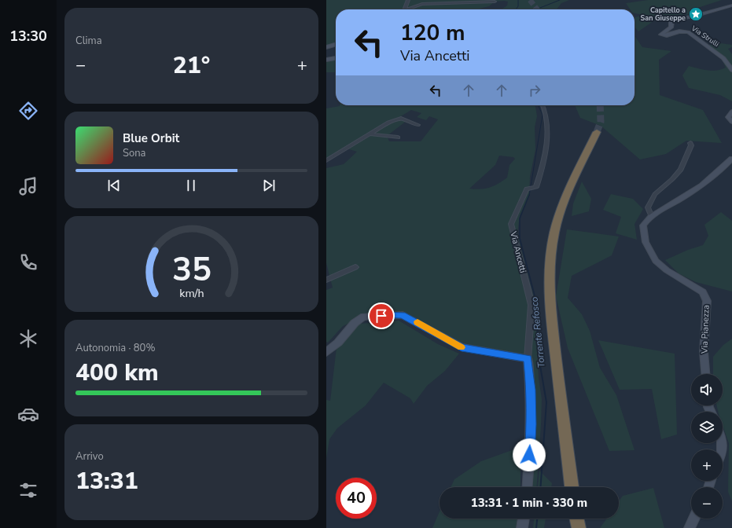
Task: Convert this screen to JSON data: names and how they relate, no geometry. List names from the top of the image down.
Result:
{
  "streets": {
    "street": ["Via Strulli", "Via Ancetti", "Via Pianezza"]
  },
  "water": ["Torrente Refosco"],
  "places": {
    "place": ["Capitello a San Giuseppe"]
  },
  "page": {
    "tabs": "13:30",
    "tile": [
      "Clima",
      ["Autonomia · 80%", "400 km"],
      ["Arrivo", "13:31"]
    ],
    "turn": ["120 m", "Via Ancetti"],
    "heat": ["−", "21°", "+"],
    "song": ["Blue Orbit", "Sona"],
    "map_buttons": ["+", "−"],
    "limit": "40",
    "trip": "13:31 · 1 min · 330 m",
    "gauge": ["35", "km/h"]
  }
}
